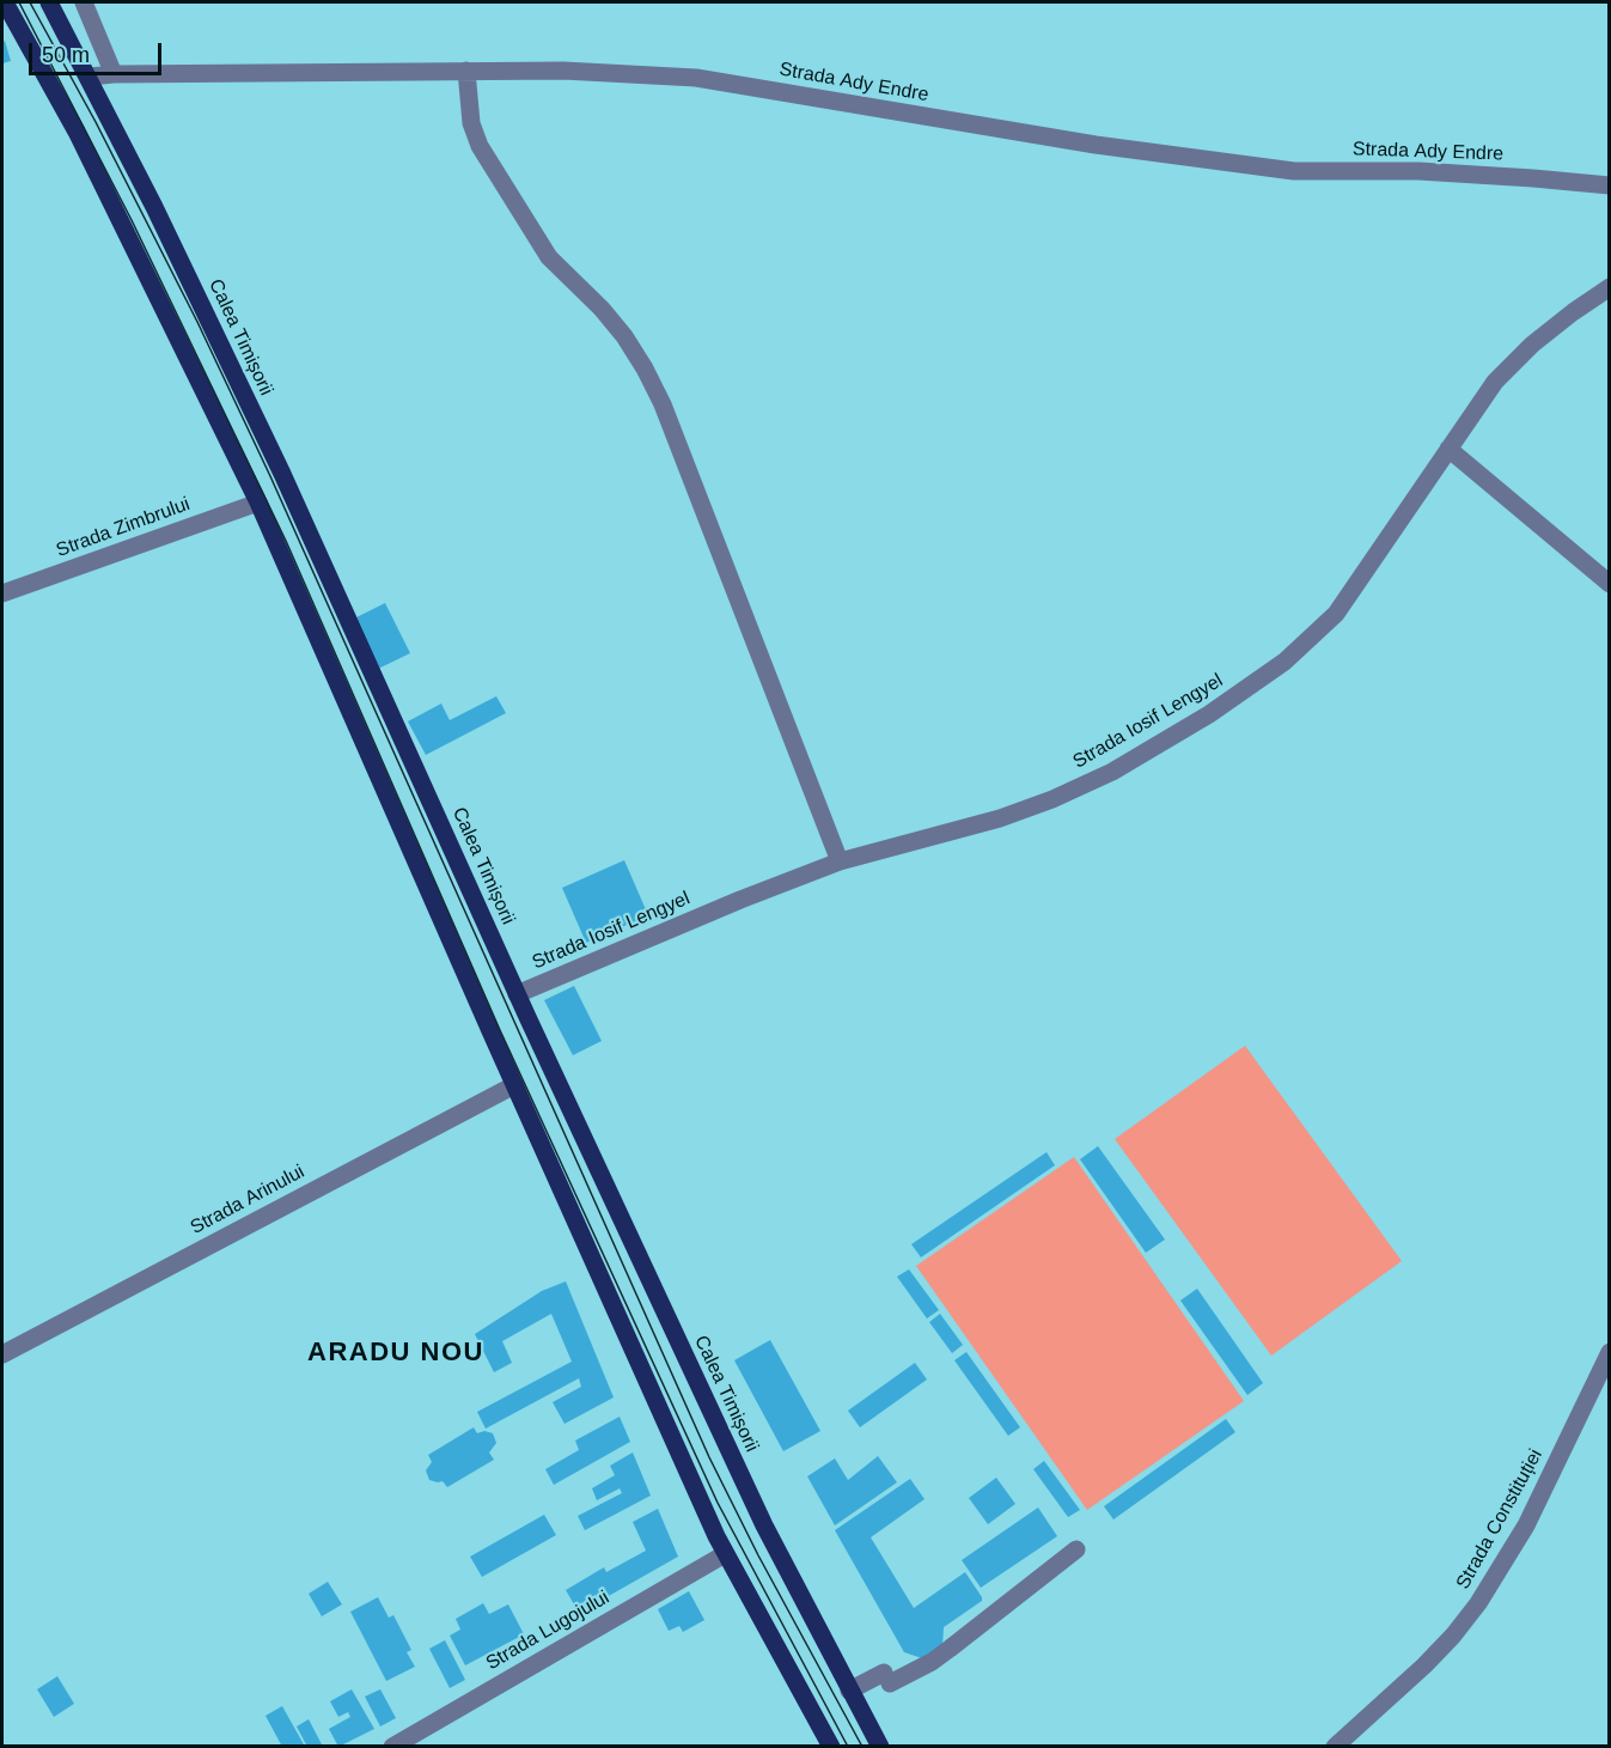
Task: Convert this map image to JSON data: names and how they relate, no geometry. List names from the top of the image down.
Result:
{
  "streets": {
    "main road": ["Calea Timișorii"],
    "street": [
      "Strada Ady Endre",
      "Strada Zimbrului",
      "Strada Iosif Lengyel",
      "Strada Arinului",
      "Strada Constituției",
      "Strada Lugojului"
    ]
  },
  "crossings": [
    ["Strada Ady Endre", "Calea Timișorii"],
    ["Calea Timișorii", "Strada Iosif Lengyel"]
  ],
  "districts": ["ARADU NOU"],
  "scale_bar": "50 m"
}
